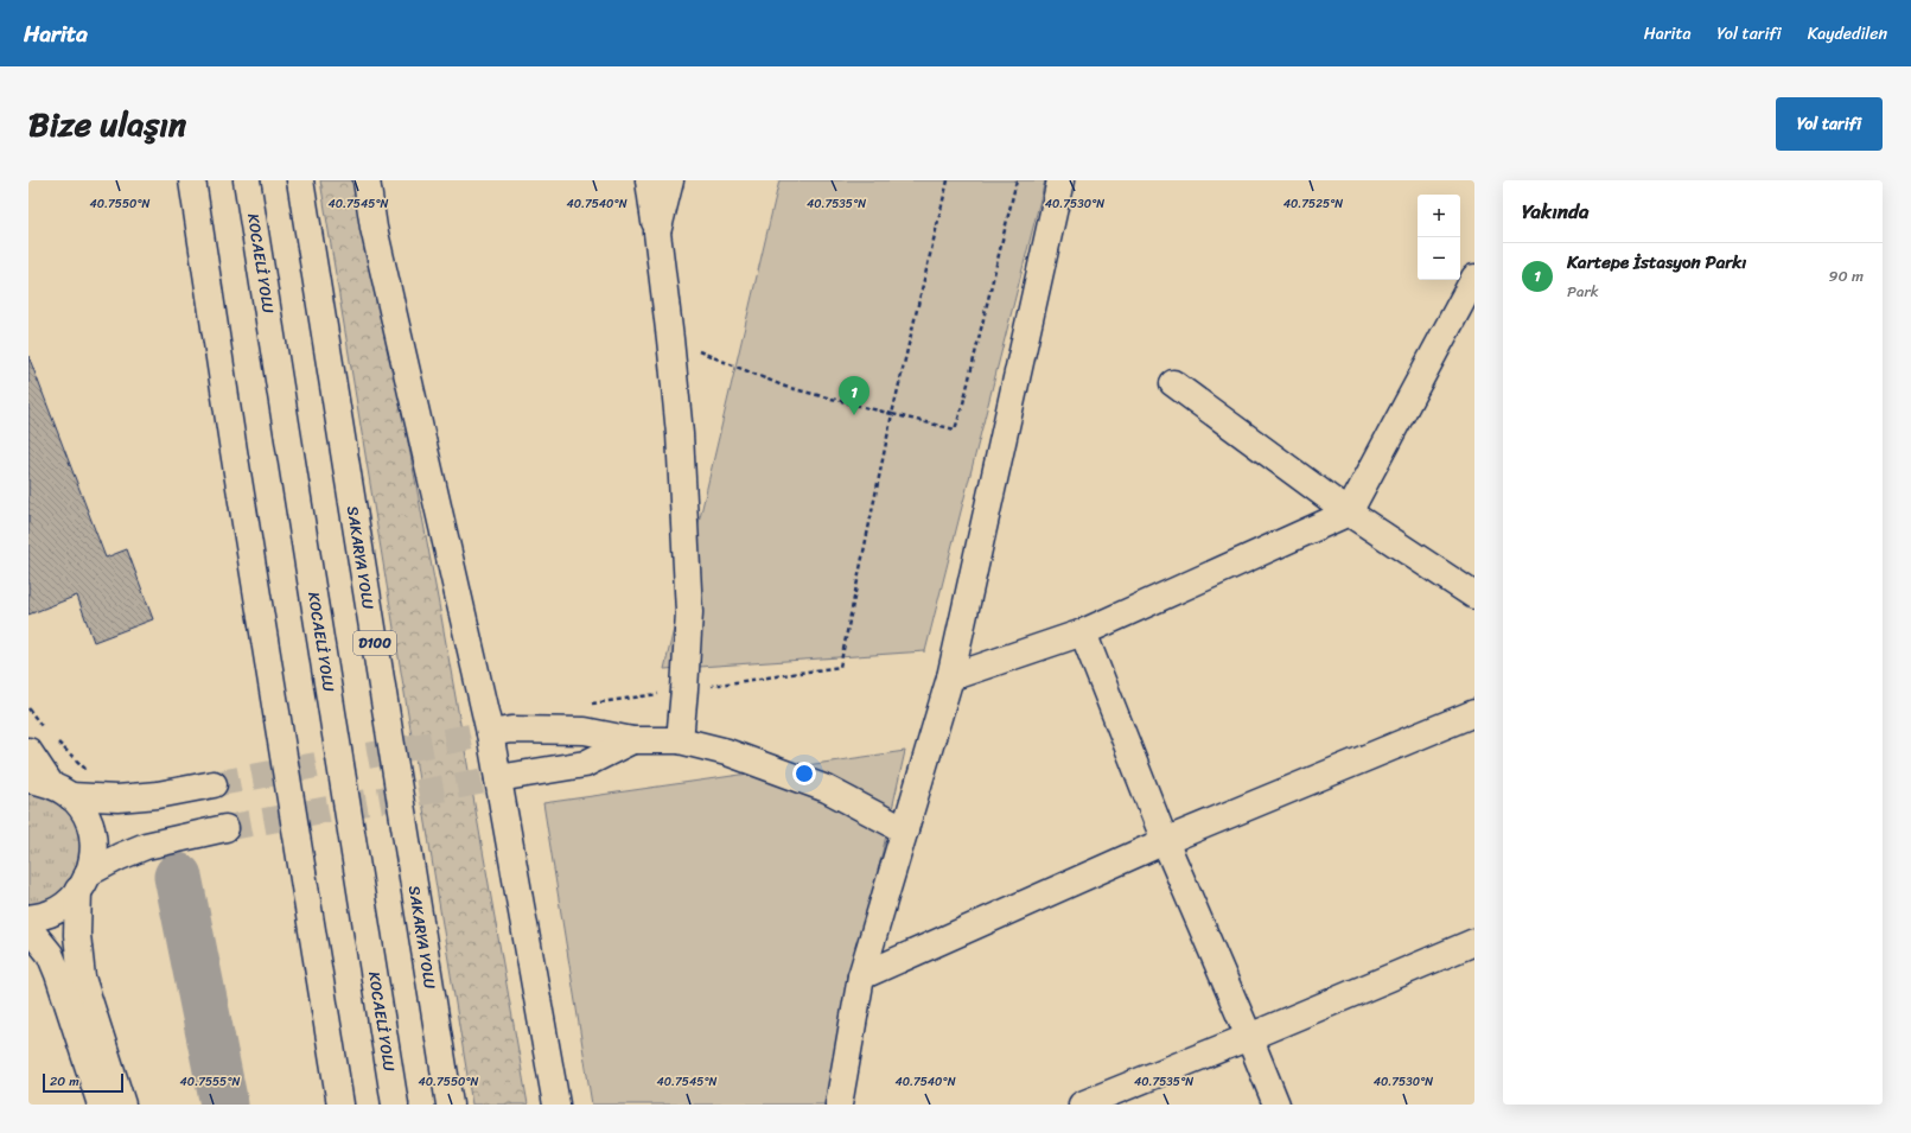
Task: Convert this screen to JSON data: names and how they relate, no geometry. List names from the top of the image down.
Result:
{
  "streets": {
    "main road": ["KOCAELİ YOLU", "SAKARYA YOLU", "D100"]
  },
  "scale_bar": "20 m",
  "page": {
    "header": "Harita",
    "nav": ["Harita", "Yol tarifi", "Kaydedilen"],
    "title": "Bize ulaşın",
    "buttons": "Yol tarifi",
    "heading": "Yakında",
    "map_buttons": ["+", "−"],
    "list": [
      {
        "mark": "1",
        "name": "Kartepe İstasyon Parkı",
        "note": "Park",
        "value": "90 m"
      }
    ],
    "pins": "1",
    "scale": "20 m"
  },
  "coordinates": [
    "40.7550°N",
    "40.7545°N",
    "40.7540°N",
    "40.7535°N",
    "40.7530°N",
    "40.7525°N",
    "40.7555°N"
  ]
}
